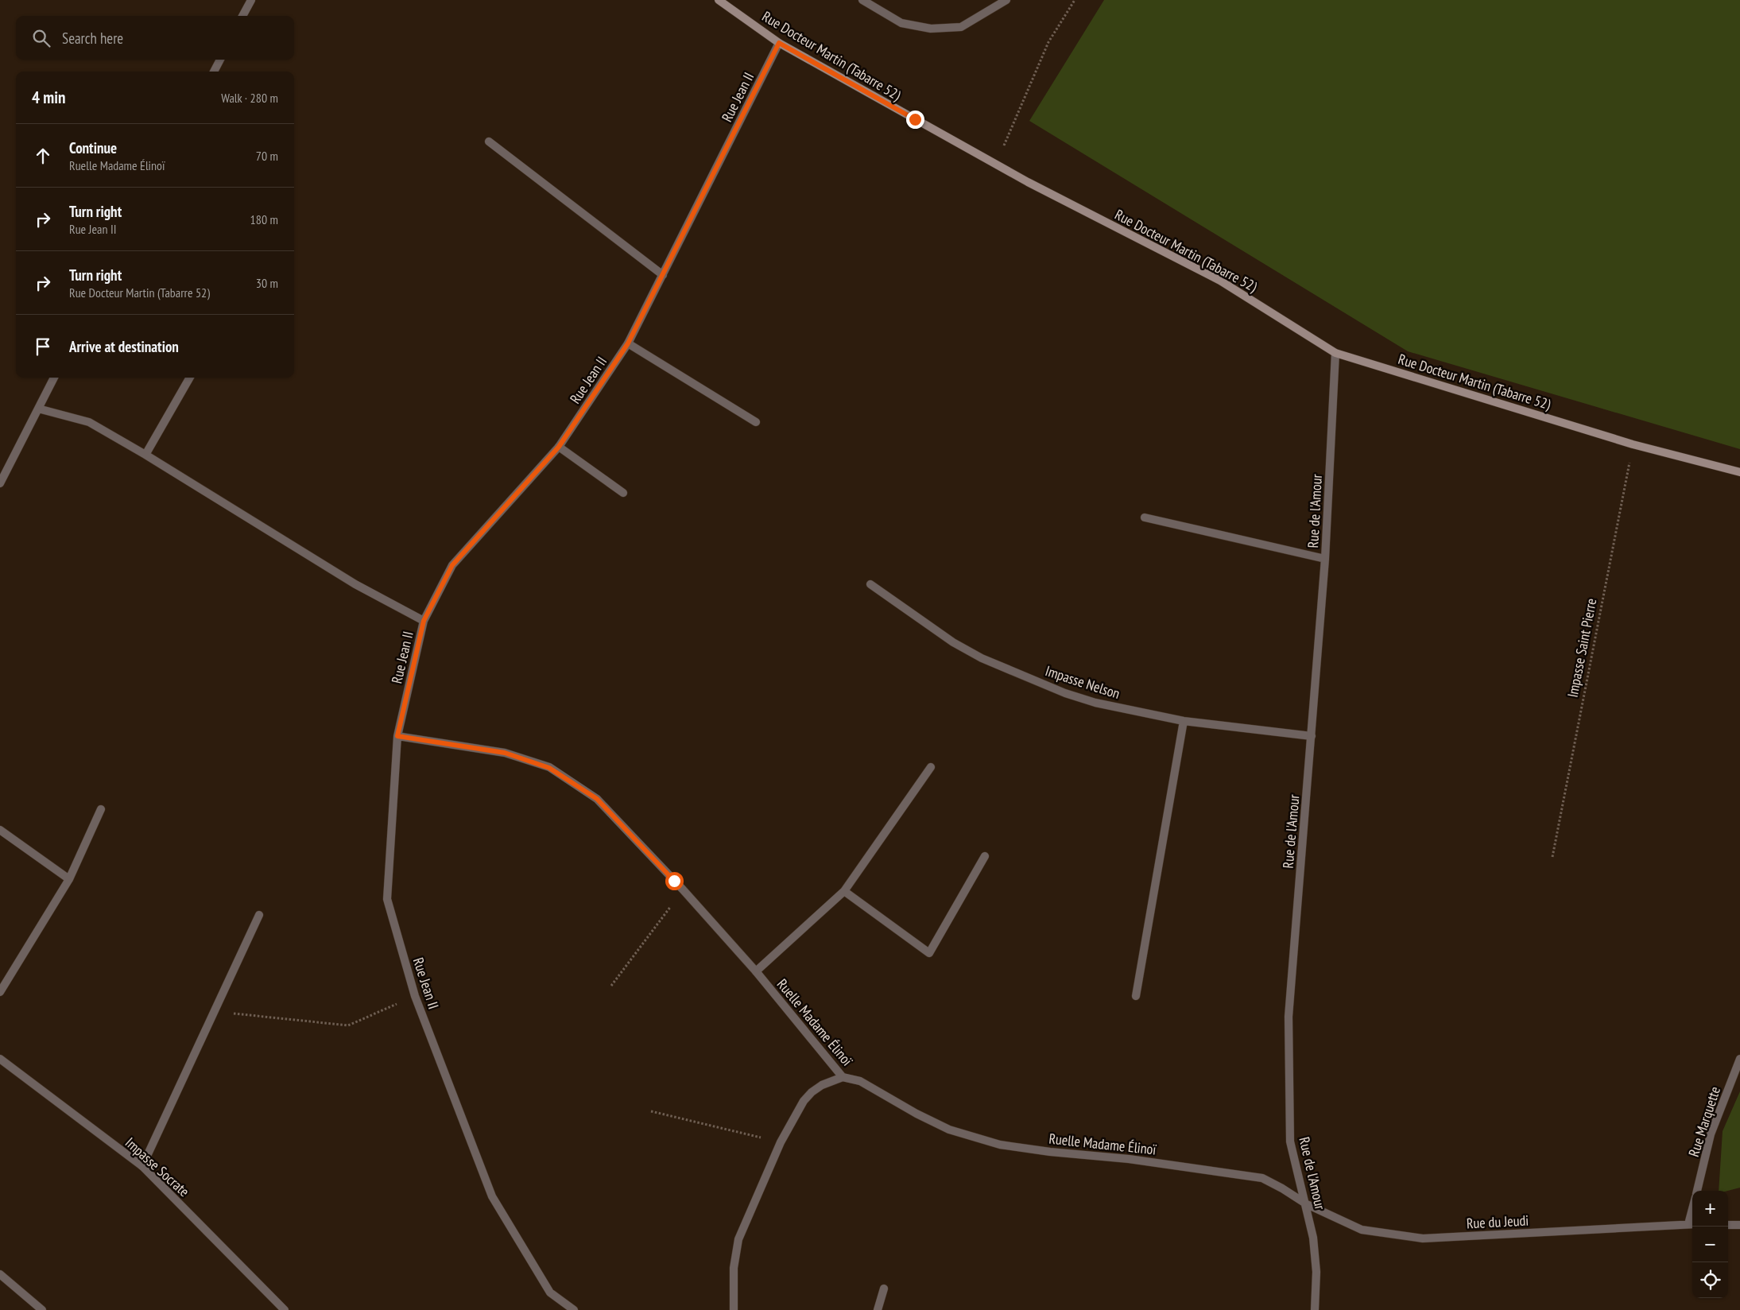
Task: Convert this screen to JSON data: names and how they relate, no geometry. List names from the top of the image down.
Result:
{
  "streets": {
    "street": [
      "Rue Docteur Martin (Tabarre 52)",
      "Rue Jean II",
      "Rue de l'Amour",
      "Impasse Nelson",
      "Ruelle Madame Élinoï",
      "Rue Marquette",
      "Impasse Socrate",
      "Rue du Jeudi"
    ],
    "path": ["Impasse Saint Pierre"]
  },
  "crossings": [
    ["Rue Docteur Martin (Tabarre 52)", "Rue Jean II"],
    ["Rue Docteur Martin (Tabarre 52)", "Rue de l'Amour"],
    ["Rue Docteur Martin (Tabarre 52)", "Impasse Saint Pierre"],
    ["Rue Jean II", "Ruelle Madame Élinoï"],
    ["Rue de l'Amour", "Impasse Nelson"],
    ["Rue de l'Amour", "Ruelle Madame Élinoï"],
    ["Rue de l'Amour", "Rue du Jeudi"],
    ["Ruelle Madame Élinoï", "Rue du Jeudi"]
  ],
  "page": {
    "search": "Search here",
    "heading": ["4 min", "Walk · 280 m"],
    "list": [
      ["Continue", "Ruelle Madame Élinoï", "70 m"],
      ["Turn right", "Rue Jean II", "180 m"],
      ["Turn right", "Rue Docteur Martin (Tabarre 52)", "30 m"],
      "Arrive at destination"
    ],
    "map_buttons": ["+", "−"]
  }
}
